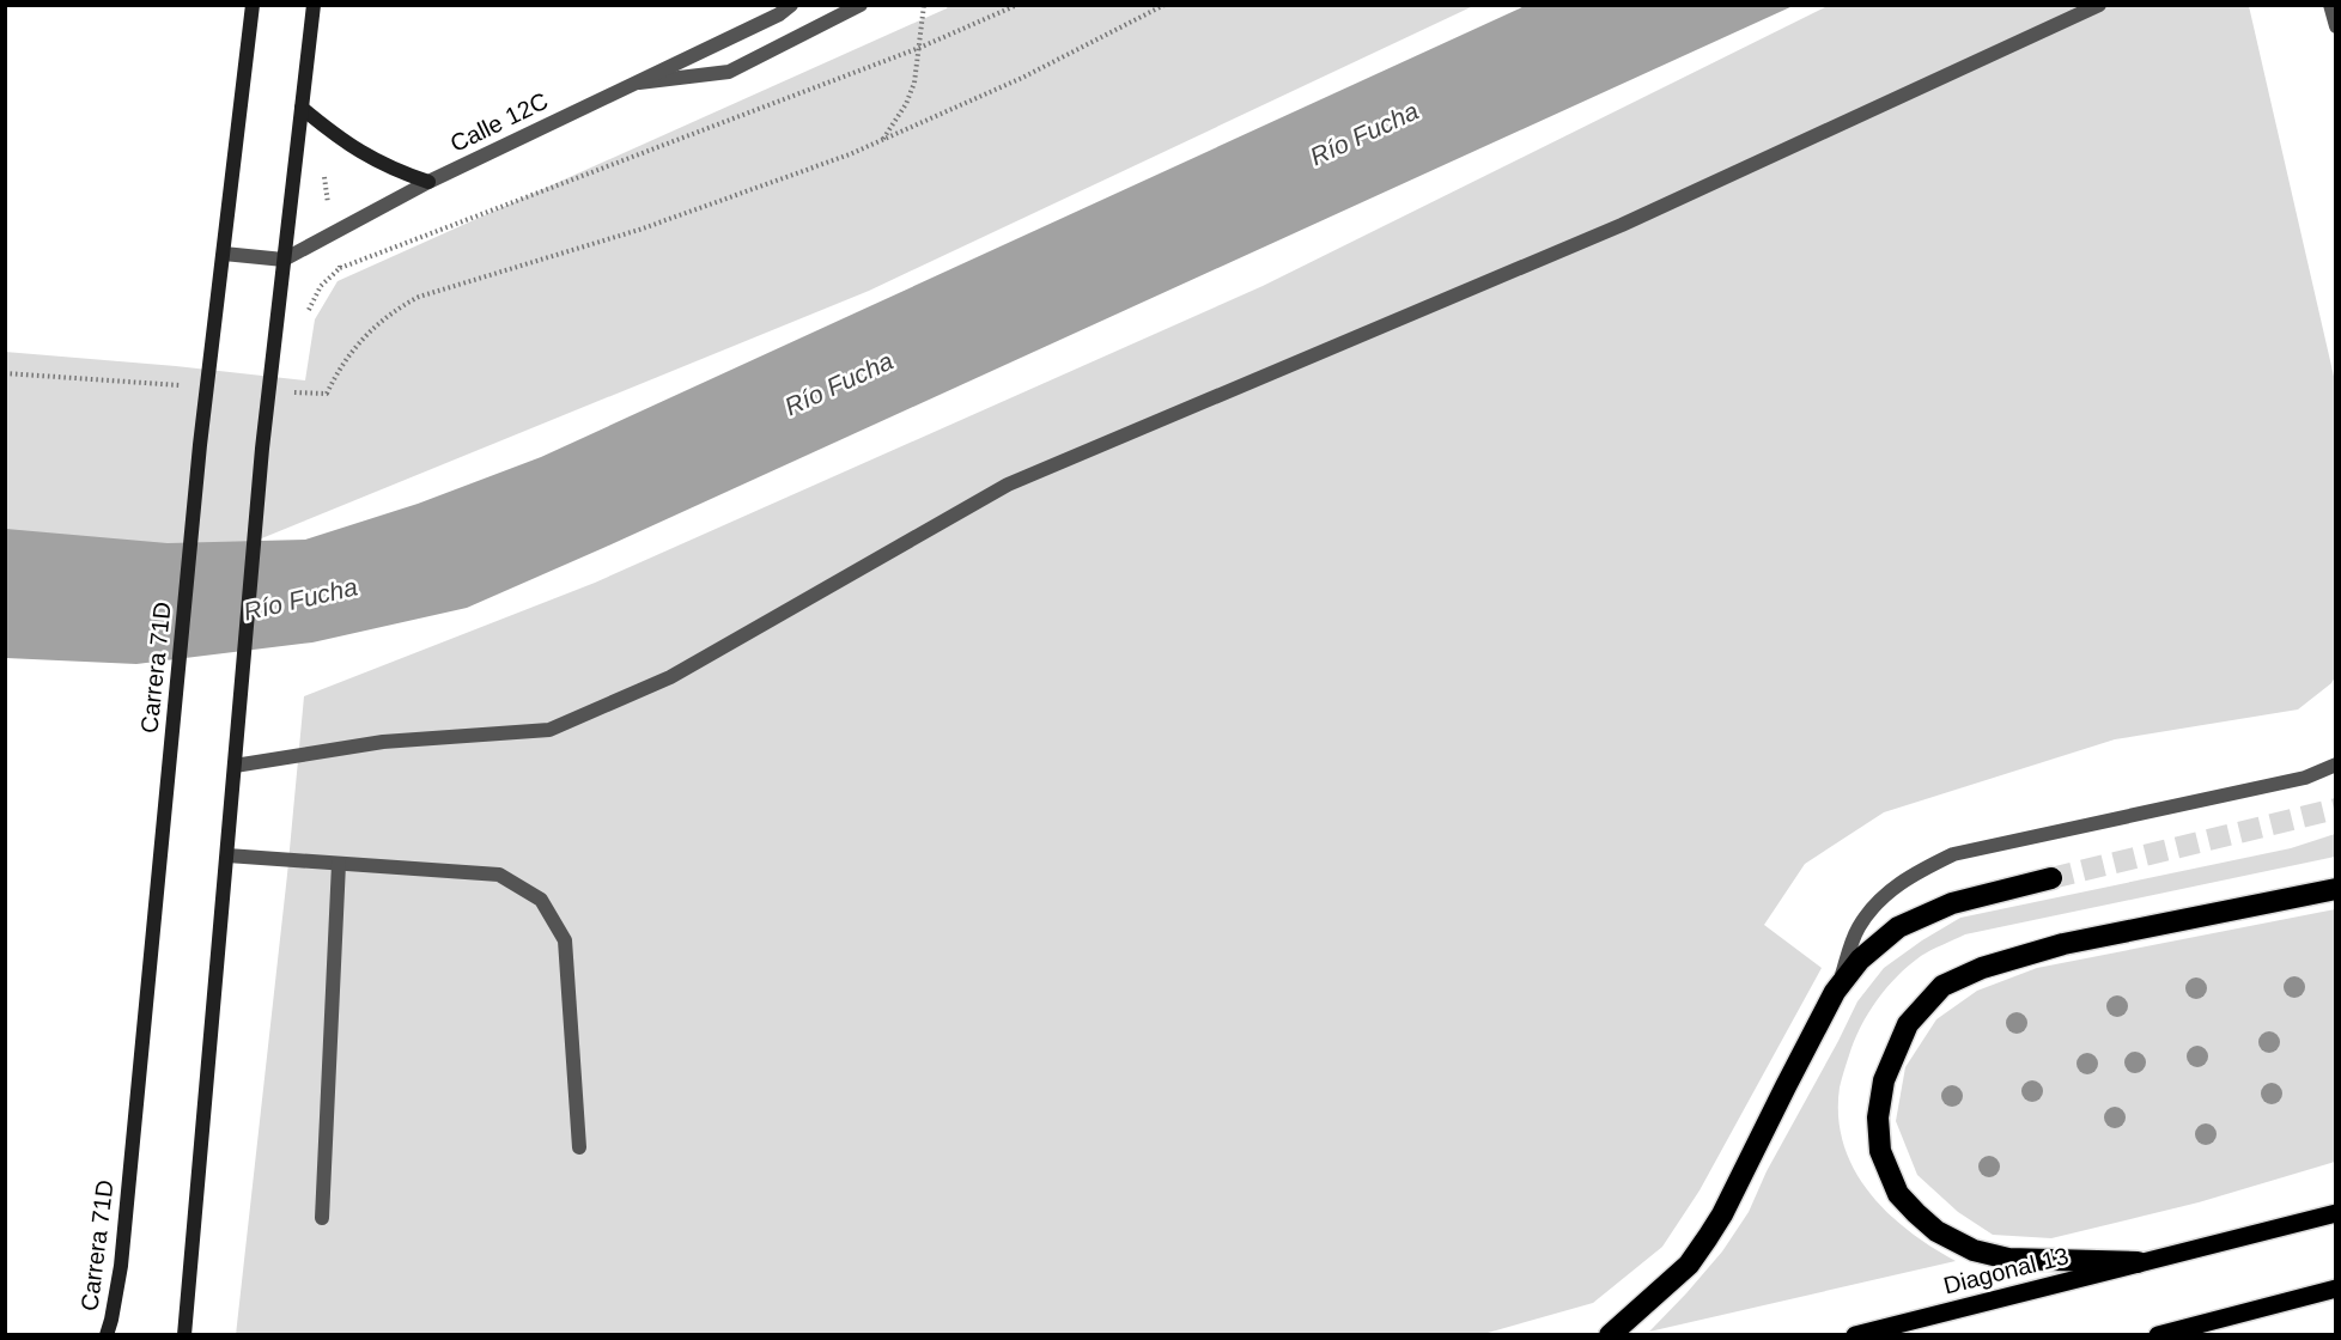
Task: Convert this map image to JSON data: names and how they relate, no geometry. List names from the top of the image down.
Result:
{
  "streets": {
    "main road": ["Diagonal 13"],
    "street": ["Calle 12C", "Carrera 71D"]
  },
  "water": ["Río Fucha"]
}
